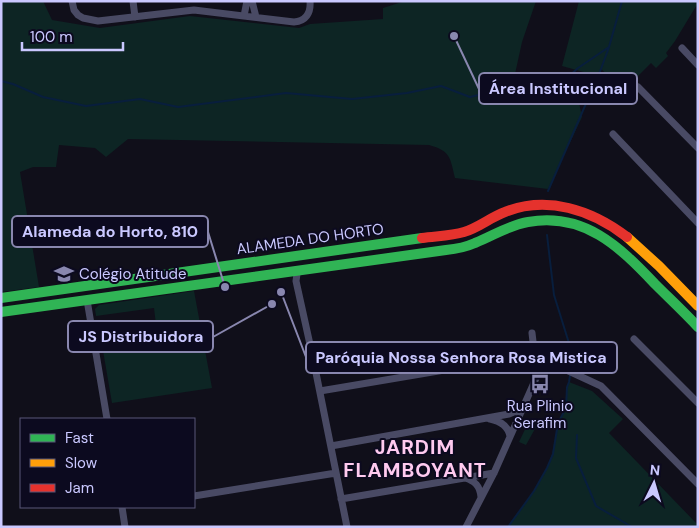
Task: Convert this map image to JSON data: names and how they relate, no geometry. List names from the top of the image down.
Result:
{
  "streets": {
    "main road": ["ALAMEDA DO HORTO"]
  },
  "districts": ["JARDIM FLAMBOYANT"],
  "places": {
    "other": [
      "Área Institucional",
      "Alameda do Horto, 810",
      "Paróquia Nossa Senhora Rosa Mistica",
      "JS Distribuidora"
    ],
    "school or university": ["Colégio Atitude"],
    "bus stop": ["Rua Plinio Serafim"]
  },
  "legend": ["Fast", "Slow", "Jam"],
  "scale_bar": "100 m",
  "north": "top"
}
